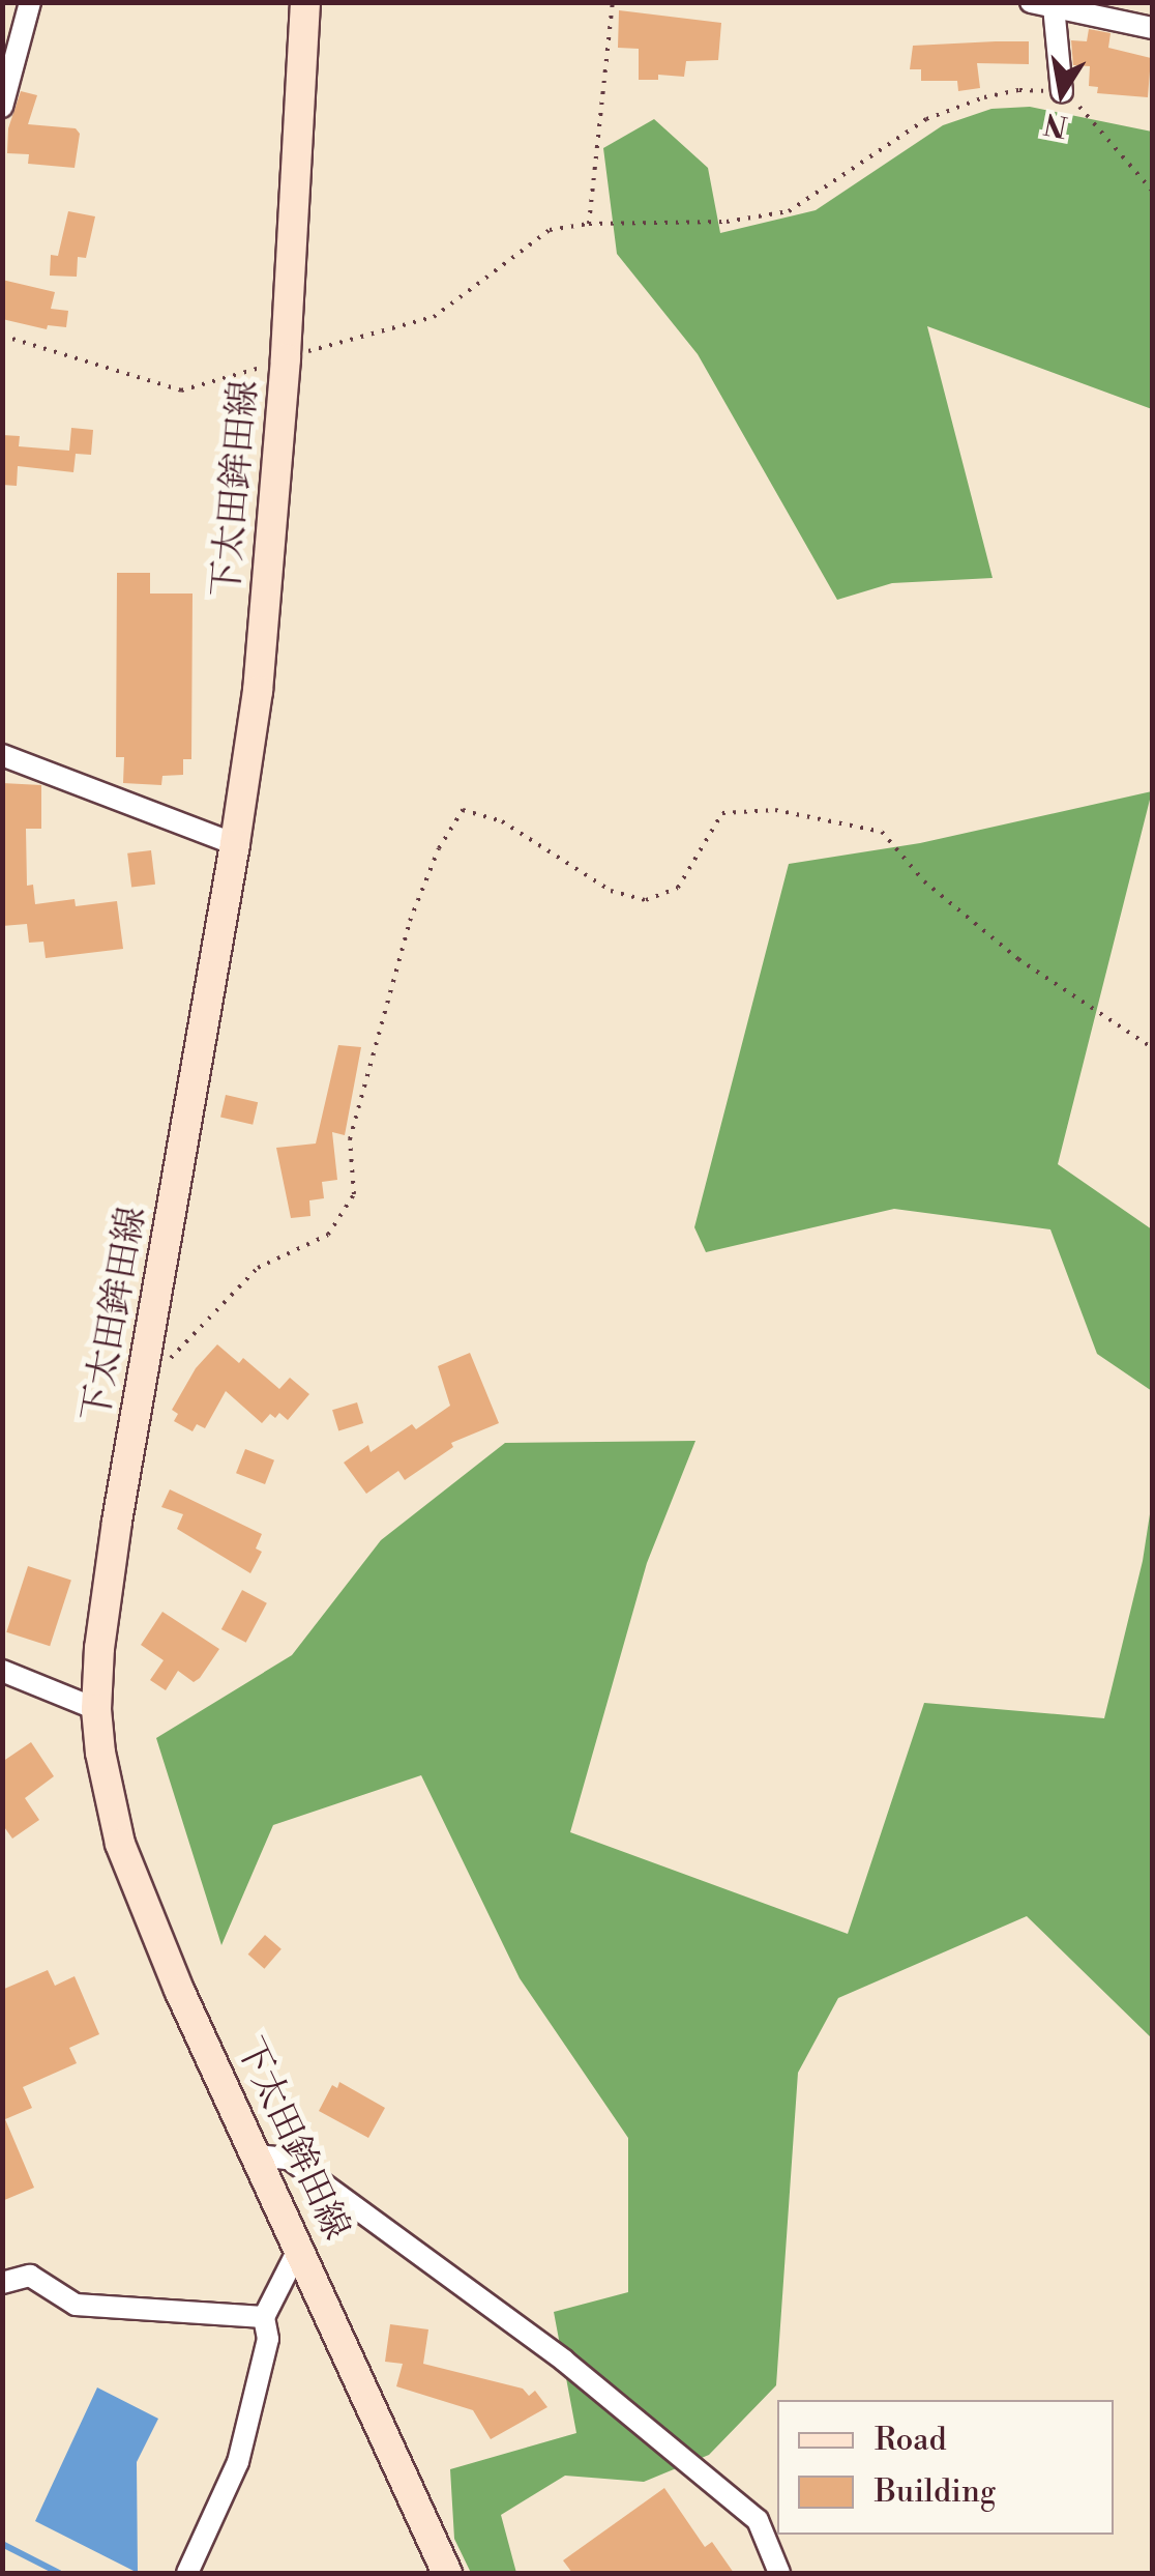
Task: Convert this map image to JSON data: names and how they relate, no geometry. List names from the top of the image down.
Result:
{
  "streets": {
    "main road": ["下太田鉾田線"]
  },
  "legend": ["Road", "Building"],
  "north": "bottom"
}
